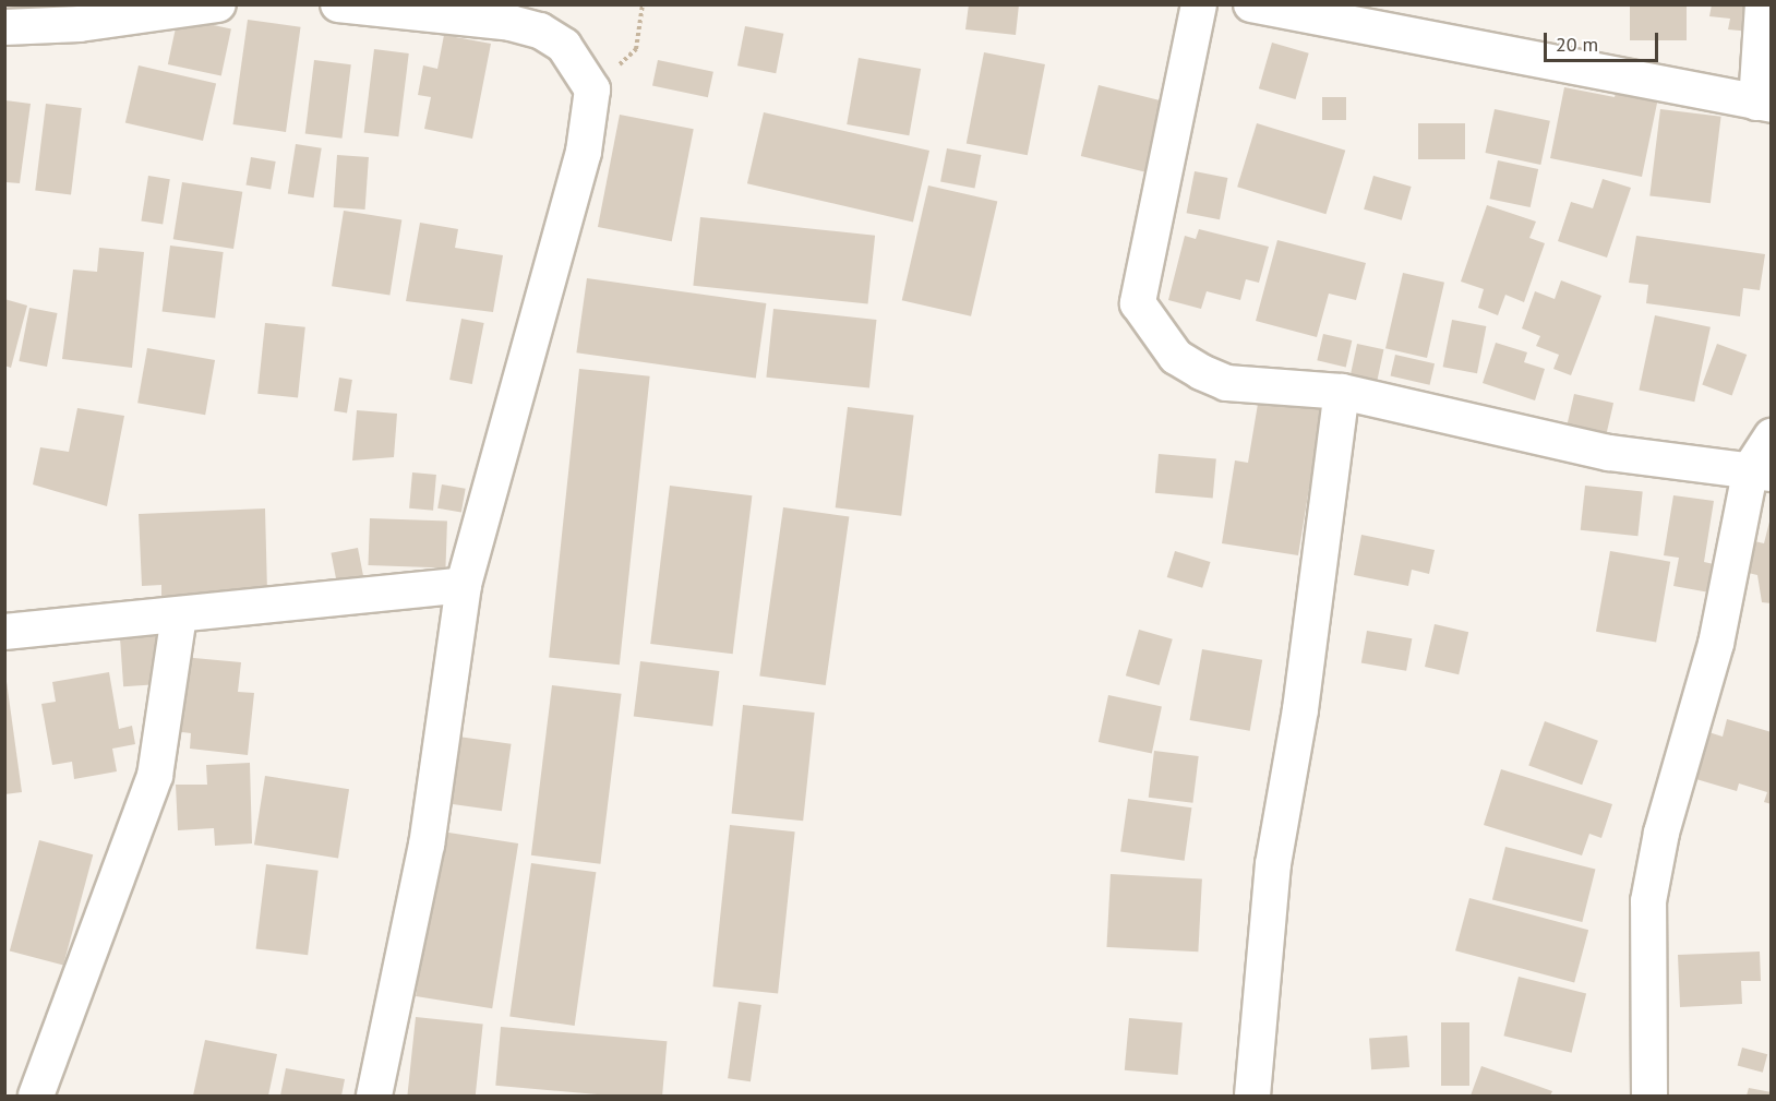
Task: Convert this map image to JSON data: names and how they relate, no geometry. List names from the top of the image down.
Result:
{
  "scale_bar": "20 m"
}
